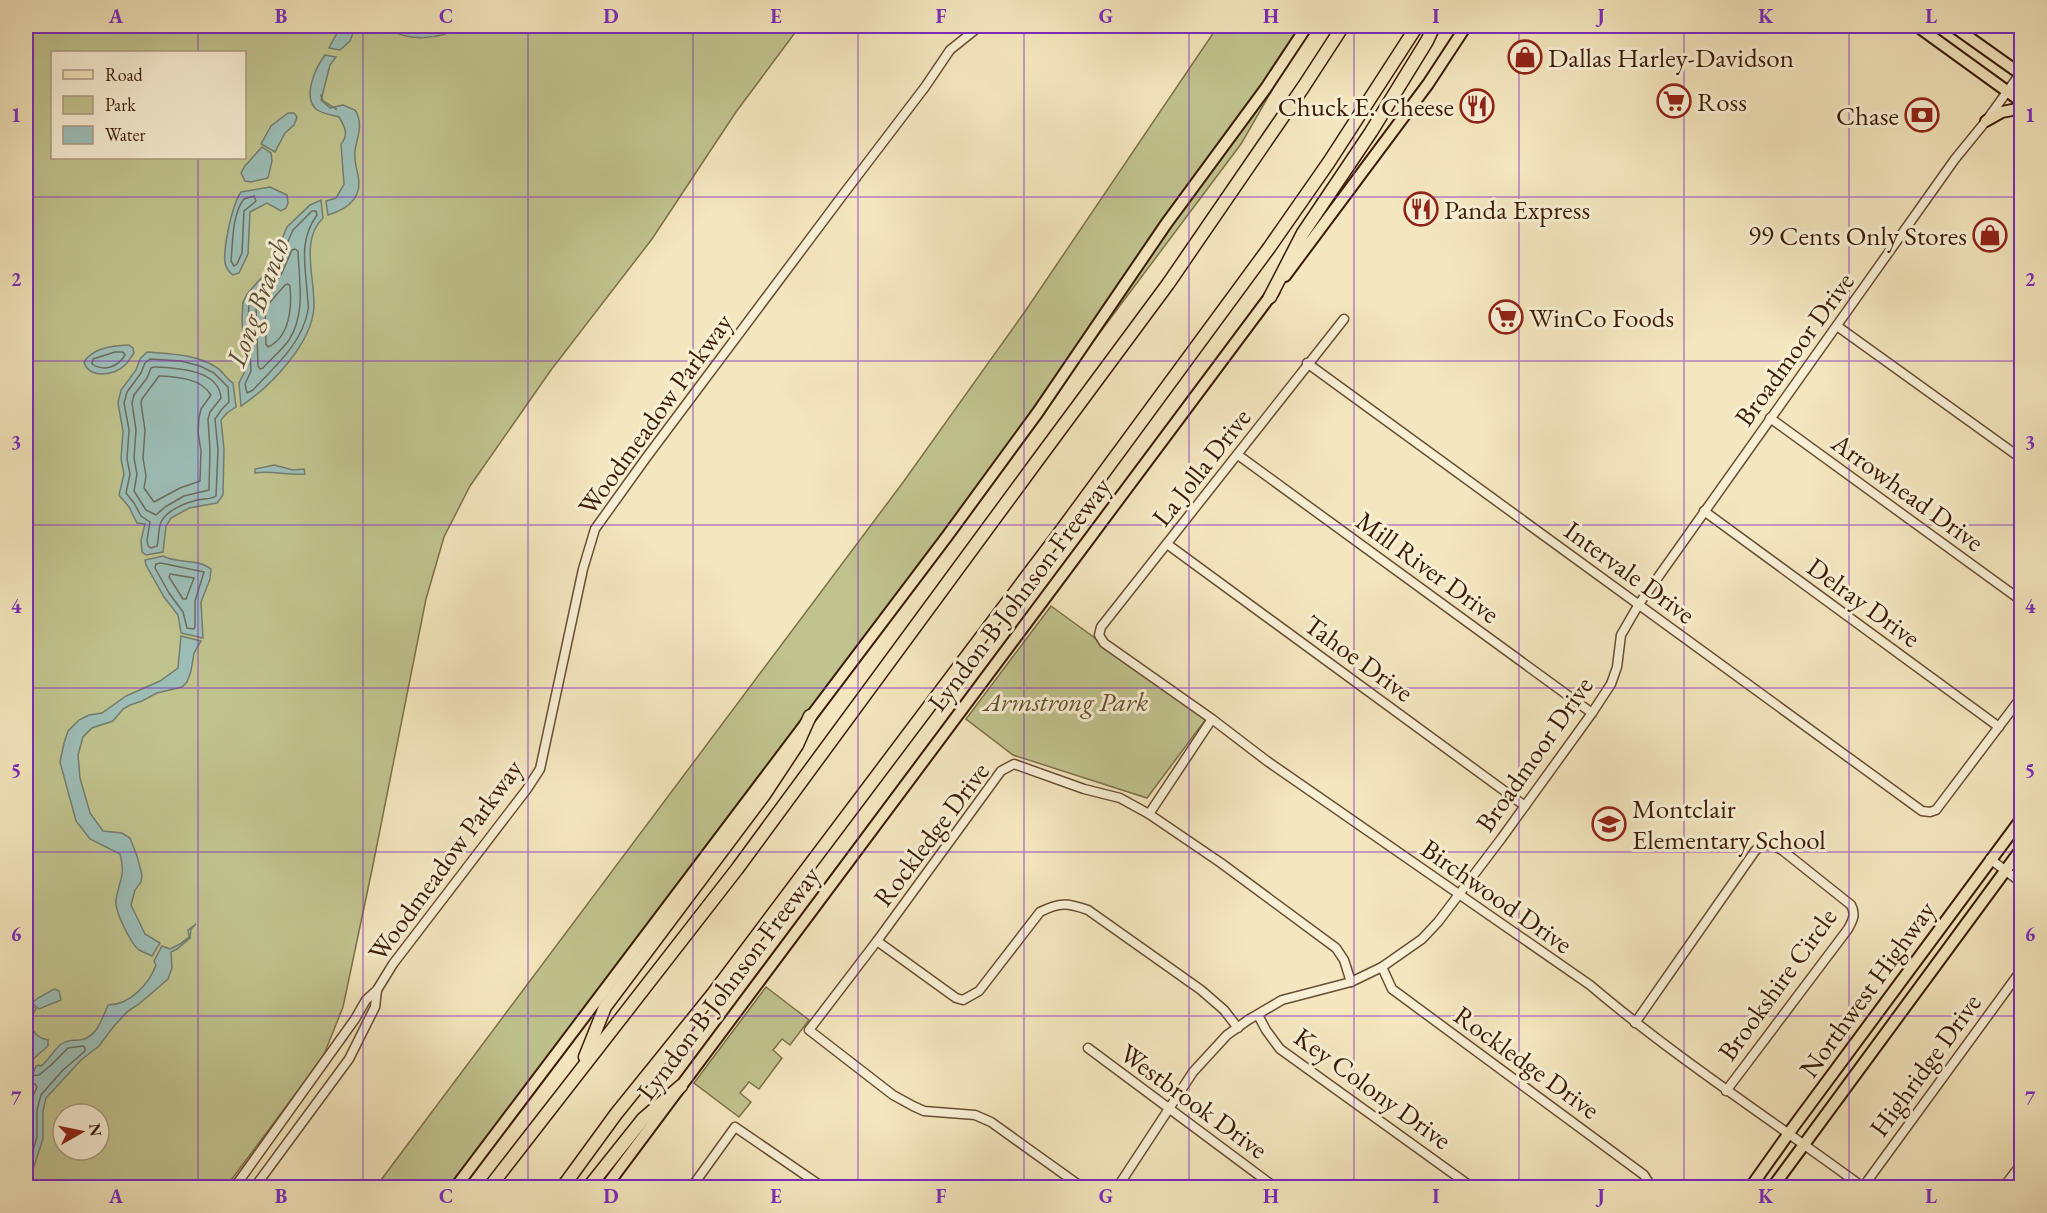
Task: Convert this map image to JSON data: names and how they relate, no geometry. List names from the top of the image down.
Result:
{
  "streets": {
    "highway": ["Lyndon B Johnson Freeway"],
    "main road": ["Northwest Highway"],
    "street": [
      "Broadmoor Drive",
      "Woodmeadow Parkway",
      "La Jolla Drive",
      "Arrowhead Drive",
      "Mill River Drive",
      "Intervale Drive",
      "Delray Drive",
      "Tahoe Drive",
      "Rockledge Drive",
      "Birchwood Drive",
      "Brookshire Circle",
      "Highridge Drive",
      "Key Colony Drive",
      "Westbrook Drive"
    ]
  },
  "crossings": [
    ["Broadmoor Drive", "Arrowhead Drive"],
    ["Broadmoor Drive", "Mill River Drive"],
    ["Broadmoor Drive", "Intervale Drive"],
    ["Broadmoor Drive", "Delray Drive"],
    ["Broadmoor Drive", "Tahoe Drive"],
    ["Broadmoor Drive", "Rockledge Drive"],
    ["Broadmoor Drive", "Birchwood Drive"],
    ["Broadmoor Drive", "Key Colony Drive"],
    ["Broadmoor Drive", "Westbrook Drive"],
    ["La Jolla Drive", "Mill River Drive"],
    ["La Jolla Drive", "Intervale Drive"],
    ["La Jolla Drive", "Tahoe Drive"],
    ["La Jolla Drive", "Birchwood Drive"],
    ["Intervale Drive", "Delray Drive"],
    ["Birchwood Drive", "Brookshire Circle"],
    ["Birchwood Drive", "Northwest Highway"],
    ["Birchwood Drive", "Highridge Drive"]
  ],
  "water": ["Long Branch"],
  "parks": ["Armstrong Park"],
  "places": {
    "shop": ["Dallas Harley-Davidson", "99 Cents Only Stores"],
    "supermarket": ["Ross", "WinCo Foods"],
    "restaurant": ["Chuck E. Cheese", "Panda Express"],
    "bank": ["Chase"],
    "school or university": ["Montclair Elementary School"]
  },
  "legend": ["Road", "Park", "Water"],
  "north": "right",
  "grid": {
    "columns": [
      "A",
      "B",
      "C",
      "D",
      "E",
      "F",
      "G",
      "H",
      "I",
      "J",
      "K",
      "L"
    ],
    "rows": [
      "1",
      "2",
      "3",
      "4",
      "5",
      "6",
      "7"
    ]
  }
}
